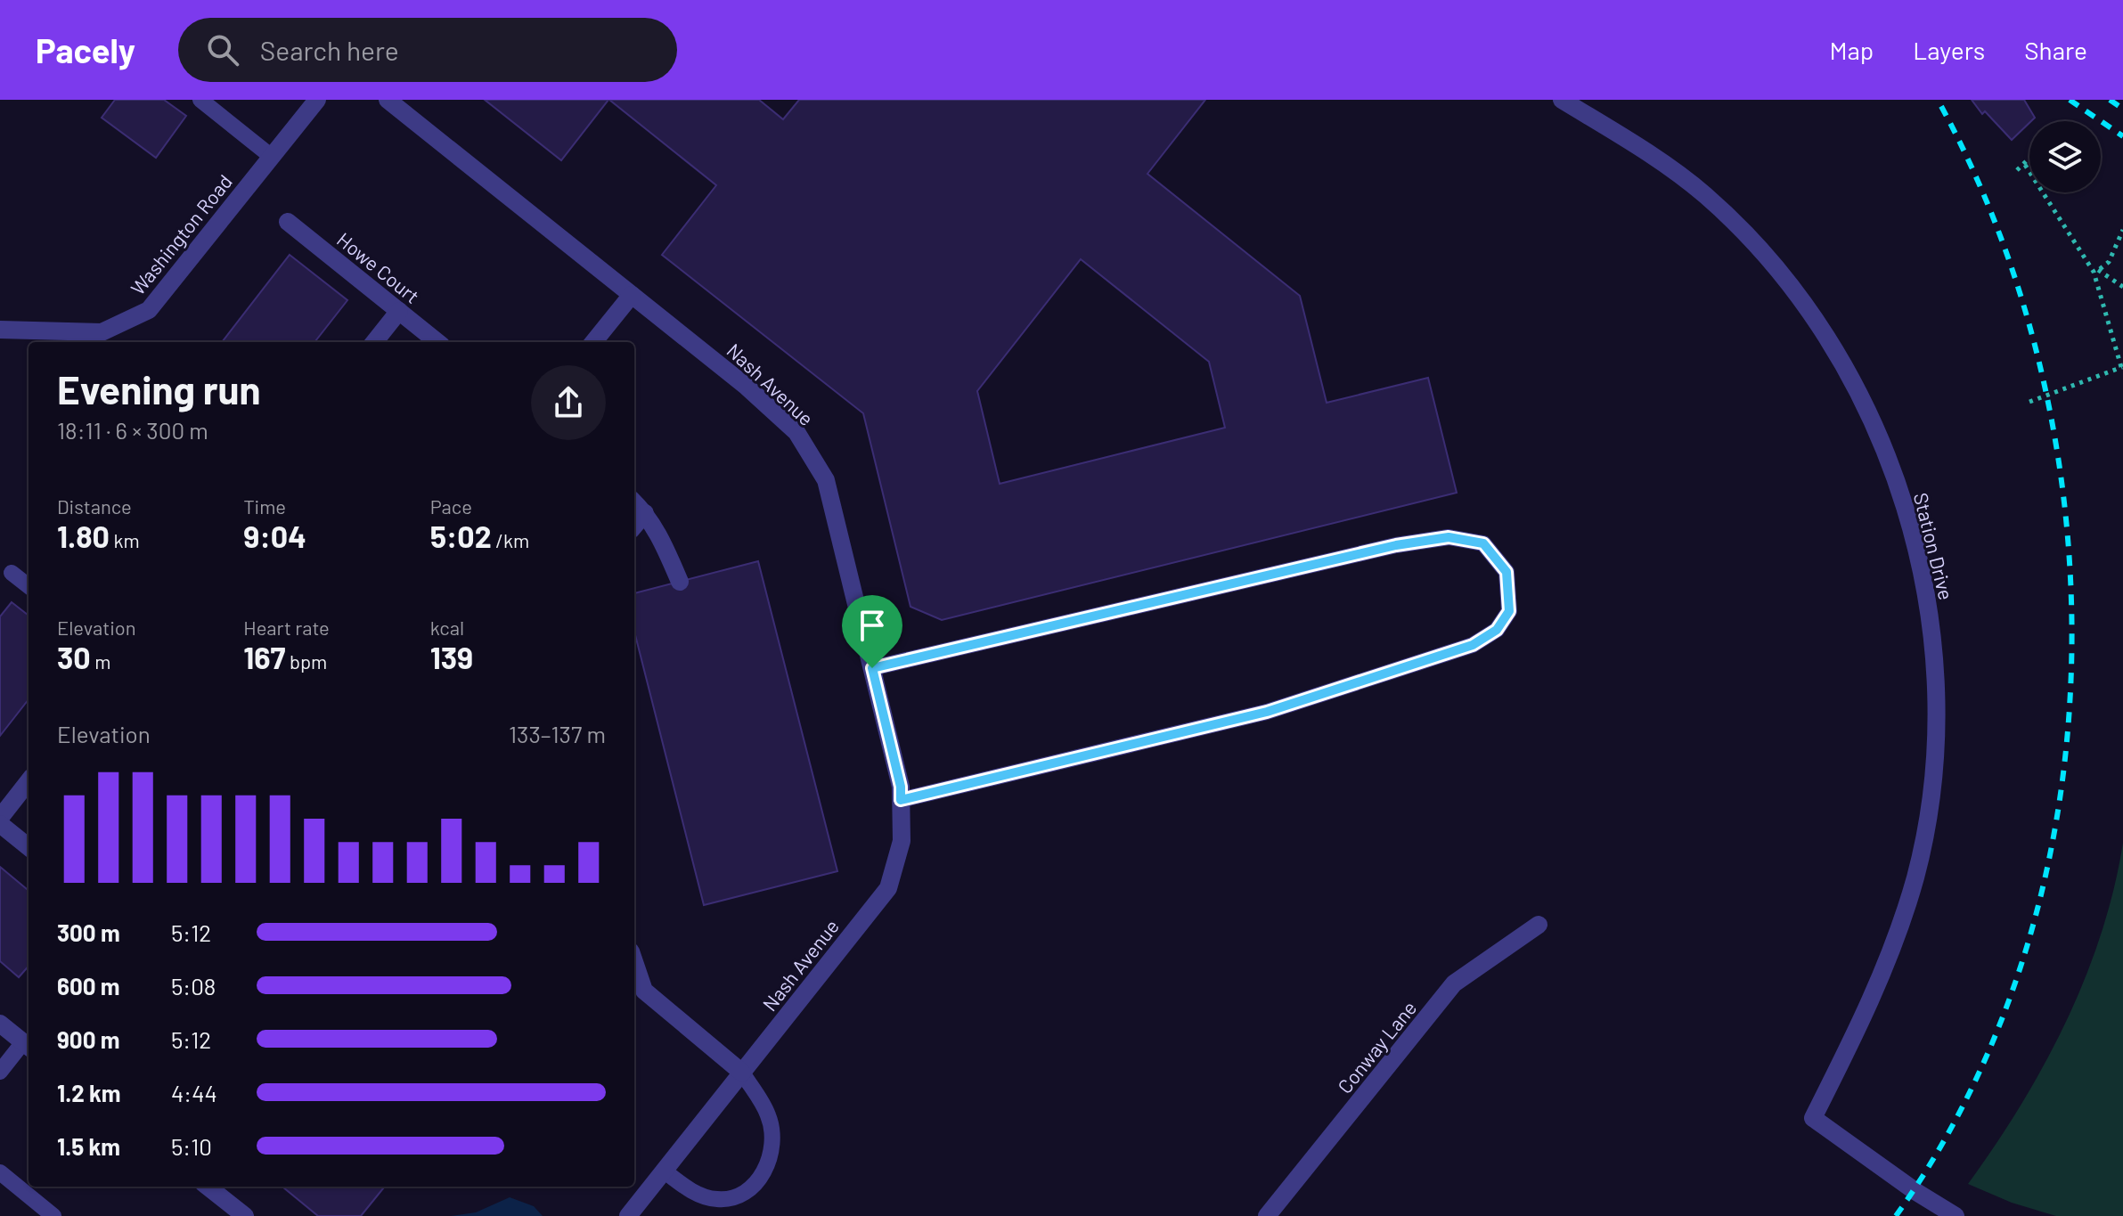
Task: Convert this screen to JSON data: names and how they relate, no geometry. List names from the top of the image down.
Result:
{
  "streets": {
    "street": [
      "Washington Road",
      "Howe Court",
      "Nash Avenue",
      "Station Drive",
      "Conway Lane"
    ]
  },
  "page": {
    "header": "Pacely",
    "search": "Search here",
    "nav": ["Map", "Layers", "Share"],
    "heading": ["Evening run", "18:11 · 6 × 300 m"],
    "stats": [
      ["Distance", "1.80 km"],
      ["Time", "9:04"],
      ["Pace", "5:02 /km"],
      ["Elevation", "30 m"],
      ["Heart rate", "167 bpm"],
      ["kcal", "139"]
    ],
    "chart": ["Elevation", "133–137 m"],
    "list": [
      {
        "name": "300 m",
        "note": "5:12"
      },
      {
        "name": "600 m",
        "note": "5:08"
      },
      {
        "name": "900 m",
        "note": "5:12"
      },
      {
        "name": "1.2 km",
        "note": "4:44"
      },
      {
        "name": "1.5 km",
        "note": "5:10"
      }
    ]
  }
}
